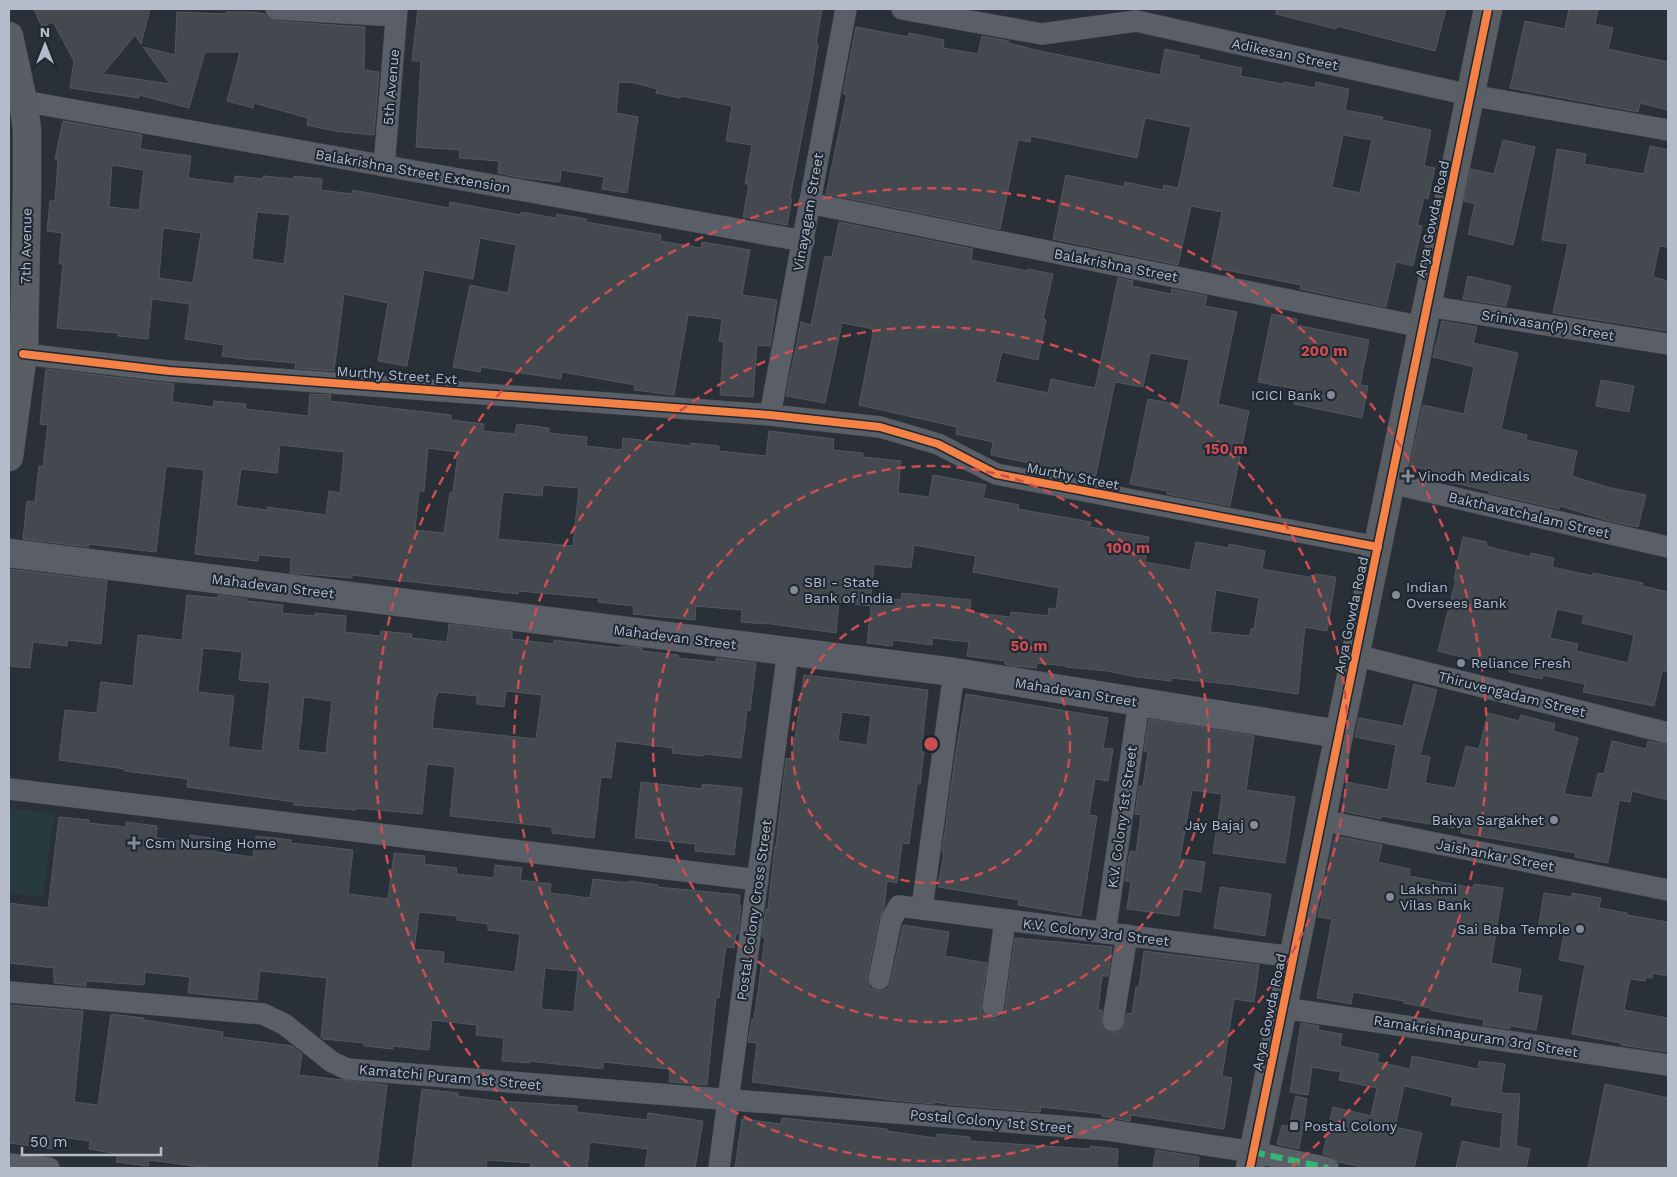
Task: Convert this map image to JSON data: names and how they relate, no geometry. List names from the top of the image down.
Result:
{
  "streets": {
    "main road": ["Arya Gowda Road", "7th Avenue"],
    "street": [
      "Adikesan Street",
      "5th Avenue",
      "Balakrishna Street Extension",
      "Vinayagam Street",
      "Balakrishna Street",
      "Srinivasan(P) Street",
      "Murthy Street Ext",
      "Murthy Street",
      "Bakthavatchalam Street",
      "Mahadevan Street",
      "Thiruvengadam Street",
      "K.V. Colony 1st Street",
      "Jaishankar Street",
      "Postal Colony Cross Street",
      "K.V. Colony 3rd Street",
      "Ramakrishnapuram 3rd Street",
      "Kamatchi Puram 1st Street",
      "Postal Colony 1st Street"
    ]
  },
  "crossings": [
    ["Adikesan Street", "Arya Gowda Road"],
    ["5th Avenue", "Balakrishna Street Extension"],
    ["Balakrishna Street Extension", "Vinayagam Street"],
    ["Balakrishna Street Extension", "7th Avenue"],
    ["Vinayagam Street", "Balakrishna Street"],
    ["Vinayagam Street", "Murthy Street Ext"],
    ["Vinayagam Street", "Murthy Street"],
    ["Arya Gowda Road", "Balakrishna Street"],
    ["Arya Gowda Road", "Srinivasan(P) Street"],
    ["Arya Gowda Road", "Murthy Street"],
    ["Arya Gowda Road", "Bakthavatchalam Street"],
    ["Arya Gowda Road", "Mahadevan Street"],
    ["Arya Gowda Road", "Thiruvengadam Street"],
    ["Arya Gowda Road", "Jaishankar Street"],
    ["Arya Gowda Road", "K.V. Colony 3rd Street"],
    ["Arya Gowda Road", "Ramakrishnapuram 3rd Street"],
    ["Arya Gowda Road", "Postal Colony 1st Street"],
    ["7th Avenue", "Murthy Street Ext"],
    ["Balakrishna Street", "Srinivasan(P) Street"],
    ["Murthy Street Ext", "Murthy Street"],
    ["Mahadevan Street", "K.V. Colony 1st Street"],
    ["Mahadevan Street", "Postal Colony Cross Street"],
    ["K.V. Colony 1st Street", "K.V. Colony 3rd Street"],
    ["Postal Colony Cross Street", "Kamatchi Puram 1st Street"],
    ["Postal Colony Cross Street", "Postal Colony 1st Street"],
    ["Kamatchi Puram 1st Street", "Postal Colony 1st Street"]
  ],
  "places": {
    "other": [
      "ICICI Bank",
      "SBI - State Bank of India",
      "Indian Oversees Bank",
      "Reliance Fresh",
      "Bakya Sargakhet",
      "Jay Bajaj",
      "Lakshmi Vilas Bank",
      "Sai Baba Temple"
    ],
    "health": ["Vinodh Medicals", "Csm Nursing Home"],
    "transit": ["Postal Colony"]
  },
  "scale_bar": "50 m",
  "north": "top",
  "rings": [
    "200 m",
    "150 m",
    "100 m",
    "50 m"
  ]
}
